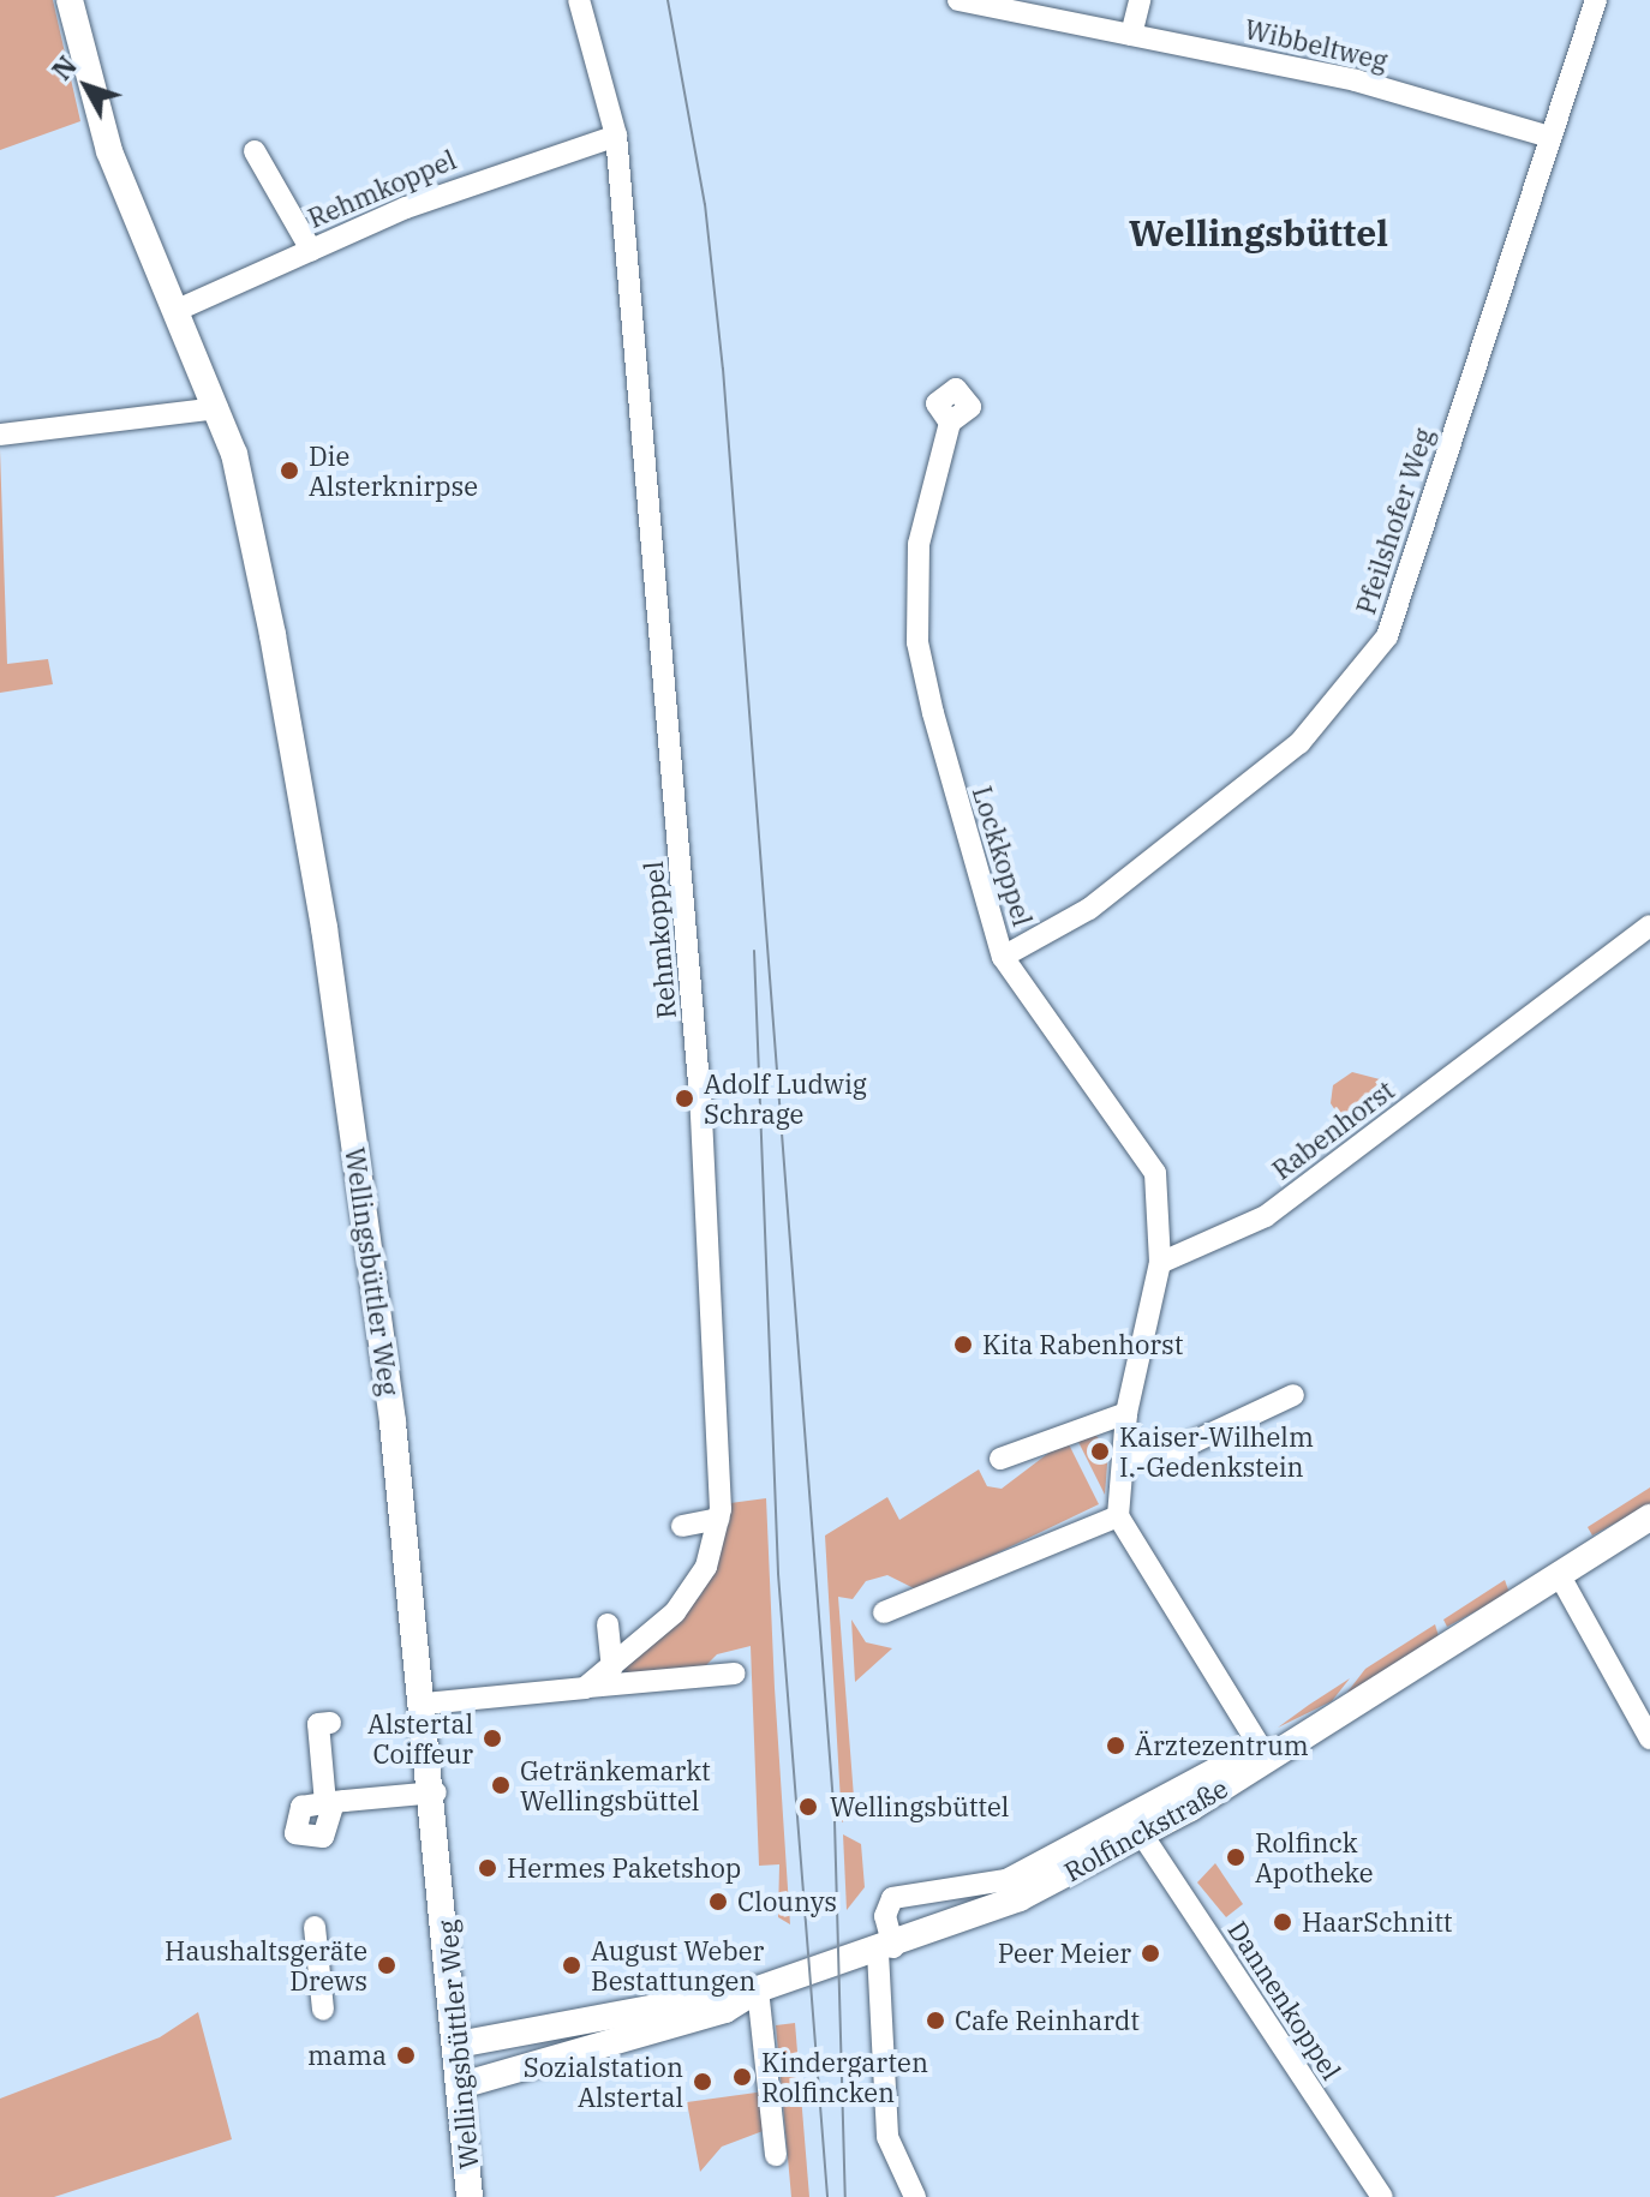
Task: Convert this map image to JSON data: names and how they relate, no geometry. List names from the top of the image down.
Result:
{
  "streets": {
    "main road": ["Wellingsbüttler Weg", "Rolfinckstraße"],
    "street": [
      "Wibbeltweg",
      "Rehmkoppel",
      "Pfeilshofer Weg",
      "Lockkoppel",
      "Rabenhorst",
      "Dannenkoppel"
    ]
  },
  "crossings": [
    ["Wibbeltweg", "Pfeilshofer Weg"],
    ["Rehmkoppel", "Wellingsbüttler Weg"],
    ["Pfeilshofer Weg", "Lockkoppel"],
    ["Lockkoppel", "Rabenhorst"],
    ["Wellingsbüttler Weg", "Rolfinckstraße"],
    ["Rolfinckstraße", "Dannenkoppel"]
  ],
  "districts": ["Wellingsbüttel"],
  "places": [
    "Die Alsterknirpse",
    "Adolf Ludwig Schrage",
    "Kita Rabenhorst",
    "Kaiser-Wilhelm I.-Gedenkstein",
    "Alstertal Coiffeur",
    "Ärztezentrum",
    "Getränkemarkt Wellingsbüttel",
    "Wellingsbüttel",
    "Rolfinck Apotheke",
    "Hermes Paketshop",
    "Clounys",
    "HaarSchnitt",
    "Peer Meier",
    "Haushaltsgeräte Drews",
    "August Weber Bestattungen",
    "Cafe Reinhardt",
    "mama",
    "Kindergarten Rolfincken",
    "Sozialstation Alstertal"
  ],
  "north": "top left"
}
